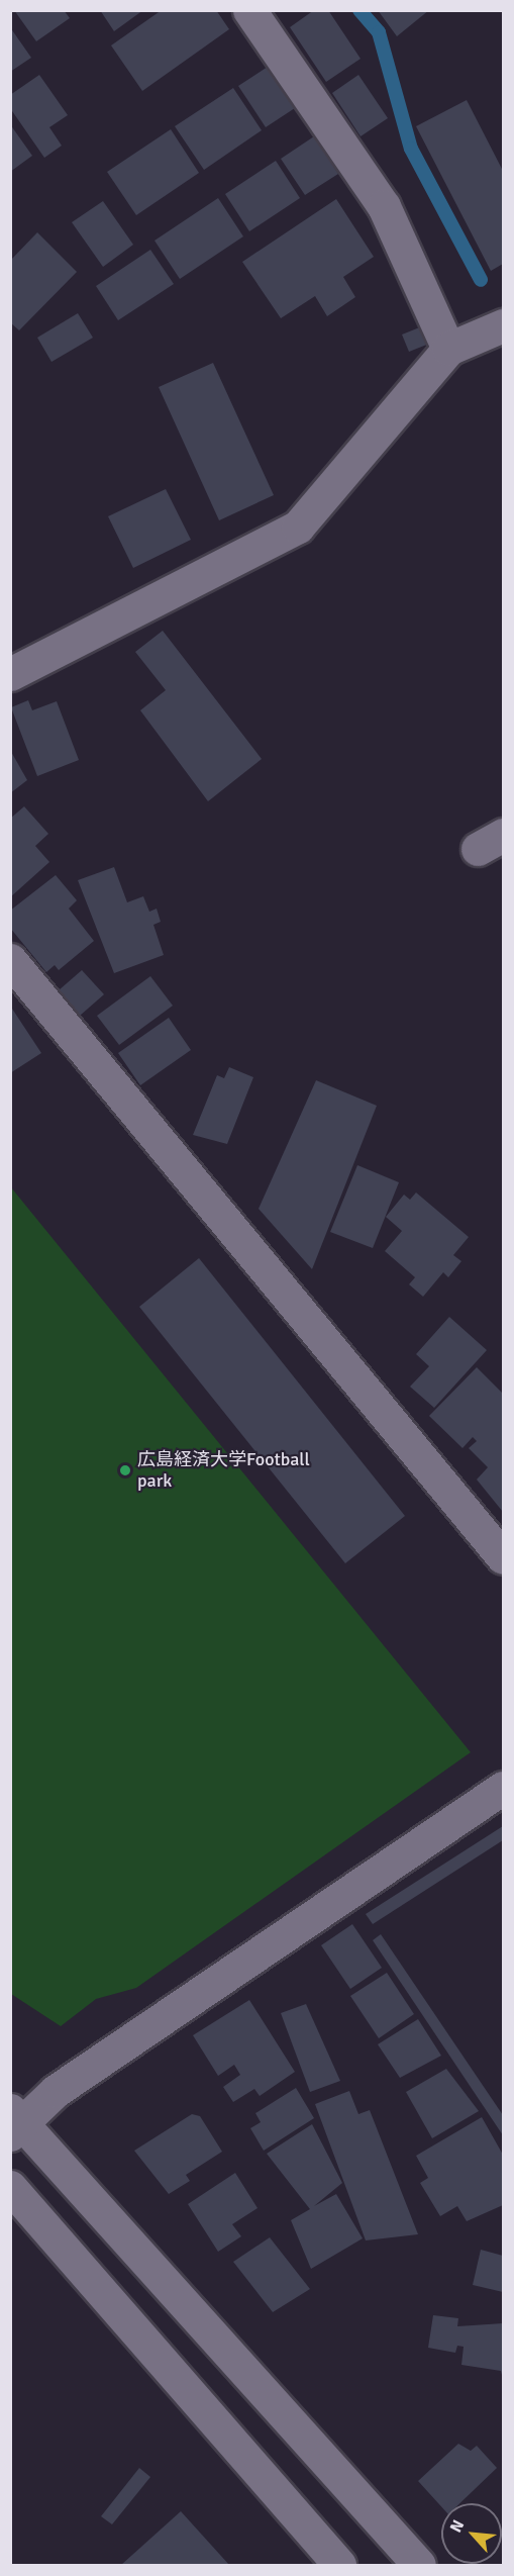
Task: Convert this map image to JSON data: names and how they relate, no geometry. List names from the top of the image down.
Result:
{
  "places": ["広島経済大学Football park"],
  "north": "top left"
}
